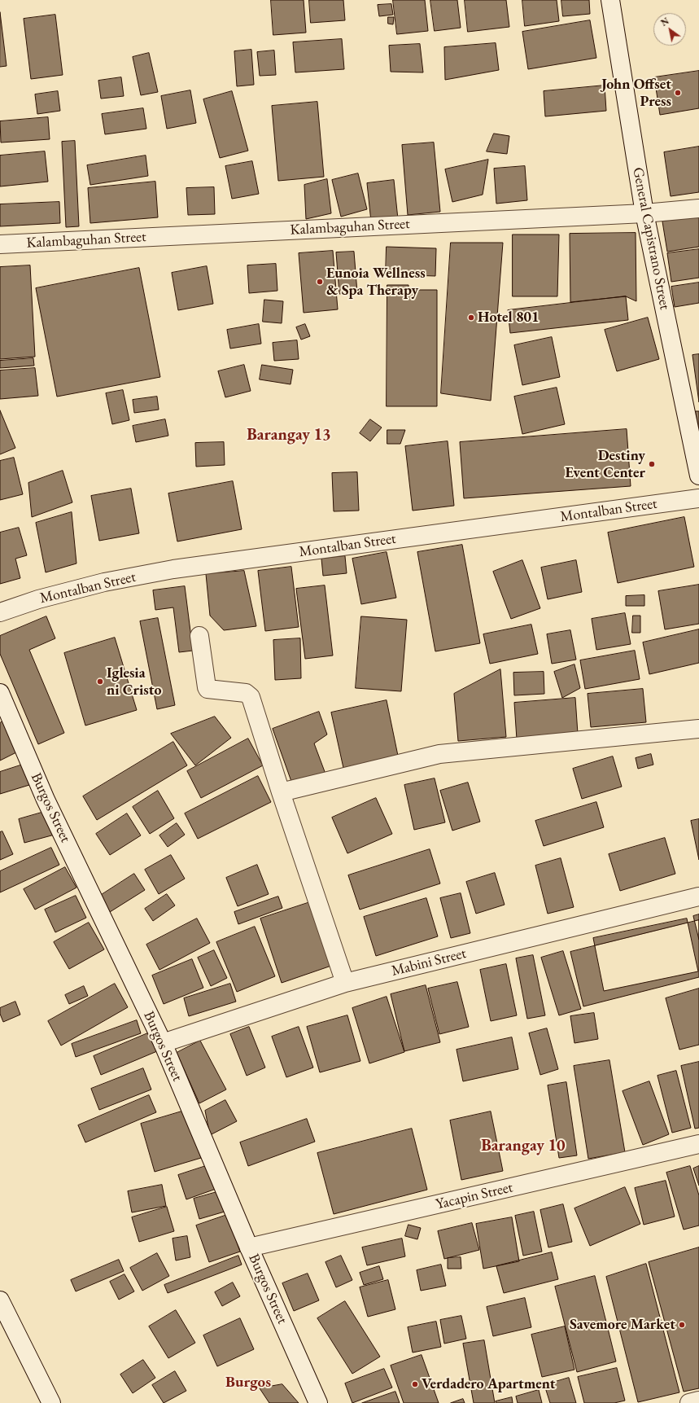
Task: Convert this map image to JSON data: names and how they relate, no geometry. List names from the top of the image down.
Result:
{
  "streets": {
    "street": [
      "Kalambaguhan Street",
      "General Capistrano Street",
      "Montalban Street",
      "Burgos Street",
      "Mabini Street",
      "Yacapin Street"
    ]
  },
  "crossings": [
    ["Kalambaguhan Street", "General Capistrano Street"],
    ["Burgos Street", "Mabini Street"],
    ["Burgos Street", "Yacapin Street"]
  ],
  "districts": ["Barangay 13", "Barangay 10", "Burgos"],
  "places": [
    "John Offset Press",
    "Eunoia Wellness & Spa Therapy",
    "Hotel 801",
    "Destiny Event Center",
    "Iglesia ni Cristo",
    "Savemore Market",
    "Verdadero Apartment"
  ],
  "north": "top left"
}
